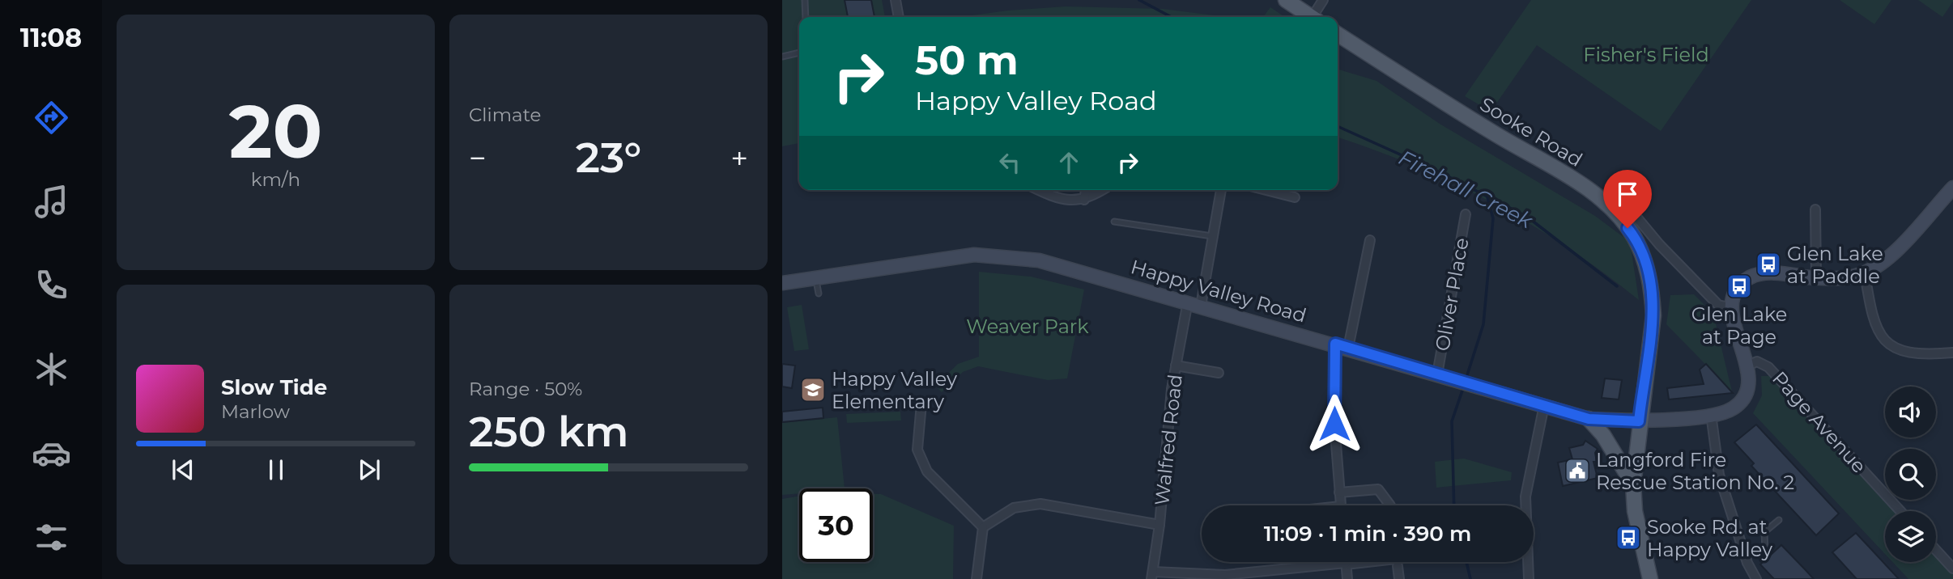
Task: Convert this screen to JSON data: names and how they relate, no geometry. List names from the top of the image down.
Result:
{
  "streets": {
    "main road": ["Sooke Road", "Happy Valley Road"],
    "street": ["Oliver Place", "Page Avenue", "Walfred Road"]
  },
  "crossings": [
    ["Sooke Road", "Happy Valley Road"],
    ["Happy Valley Road", "Oliver Place"],
    ["Happy Valley Road", "Page Avenue"],
    ["Happy Valley Road", "Walfred Road"]
  ],
  "water": ["Firehall Creek"],
  "parks": ["Fisher's Field", "Weaver Park"],
  "places": {
    "bus stop": ["Glen Lake at Paddle", "Glen Lake at Page", "Sooke Rd. at Happy Valley"],
    "school or university": ["Happy Valley Elementary"],
    "public building": ["Langford Fire Rescue Station No. 2"]
  },
  "page": {
    "tabs": "11:08",
    "tile": [
      ["20", "km/h"],
      "Climate",
      ["Range · 50%", "250 km"]
    ],
    "turn": ["50 m", "Happy Valley Road"],
    "heat": ["−", "23°", "+"],
    "song": ["Slow Tide", "Marlow"],
    "limit": "30",
    "trip": "11:09 · 1 min · 390 m"
  }
}
